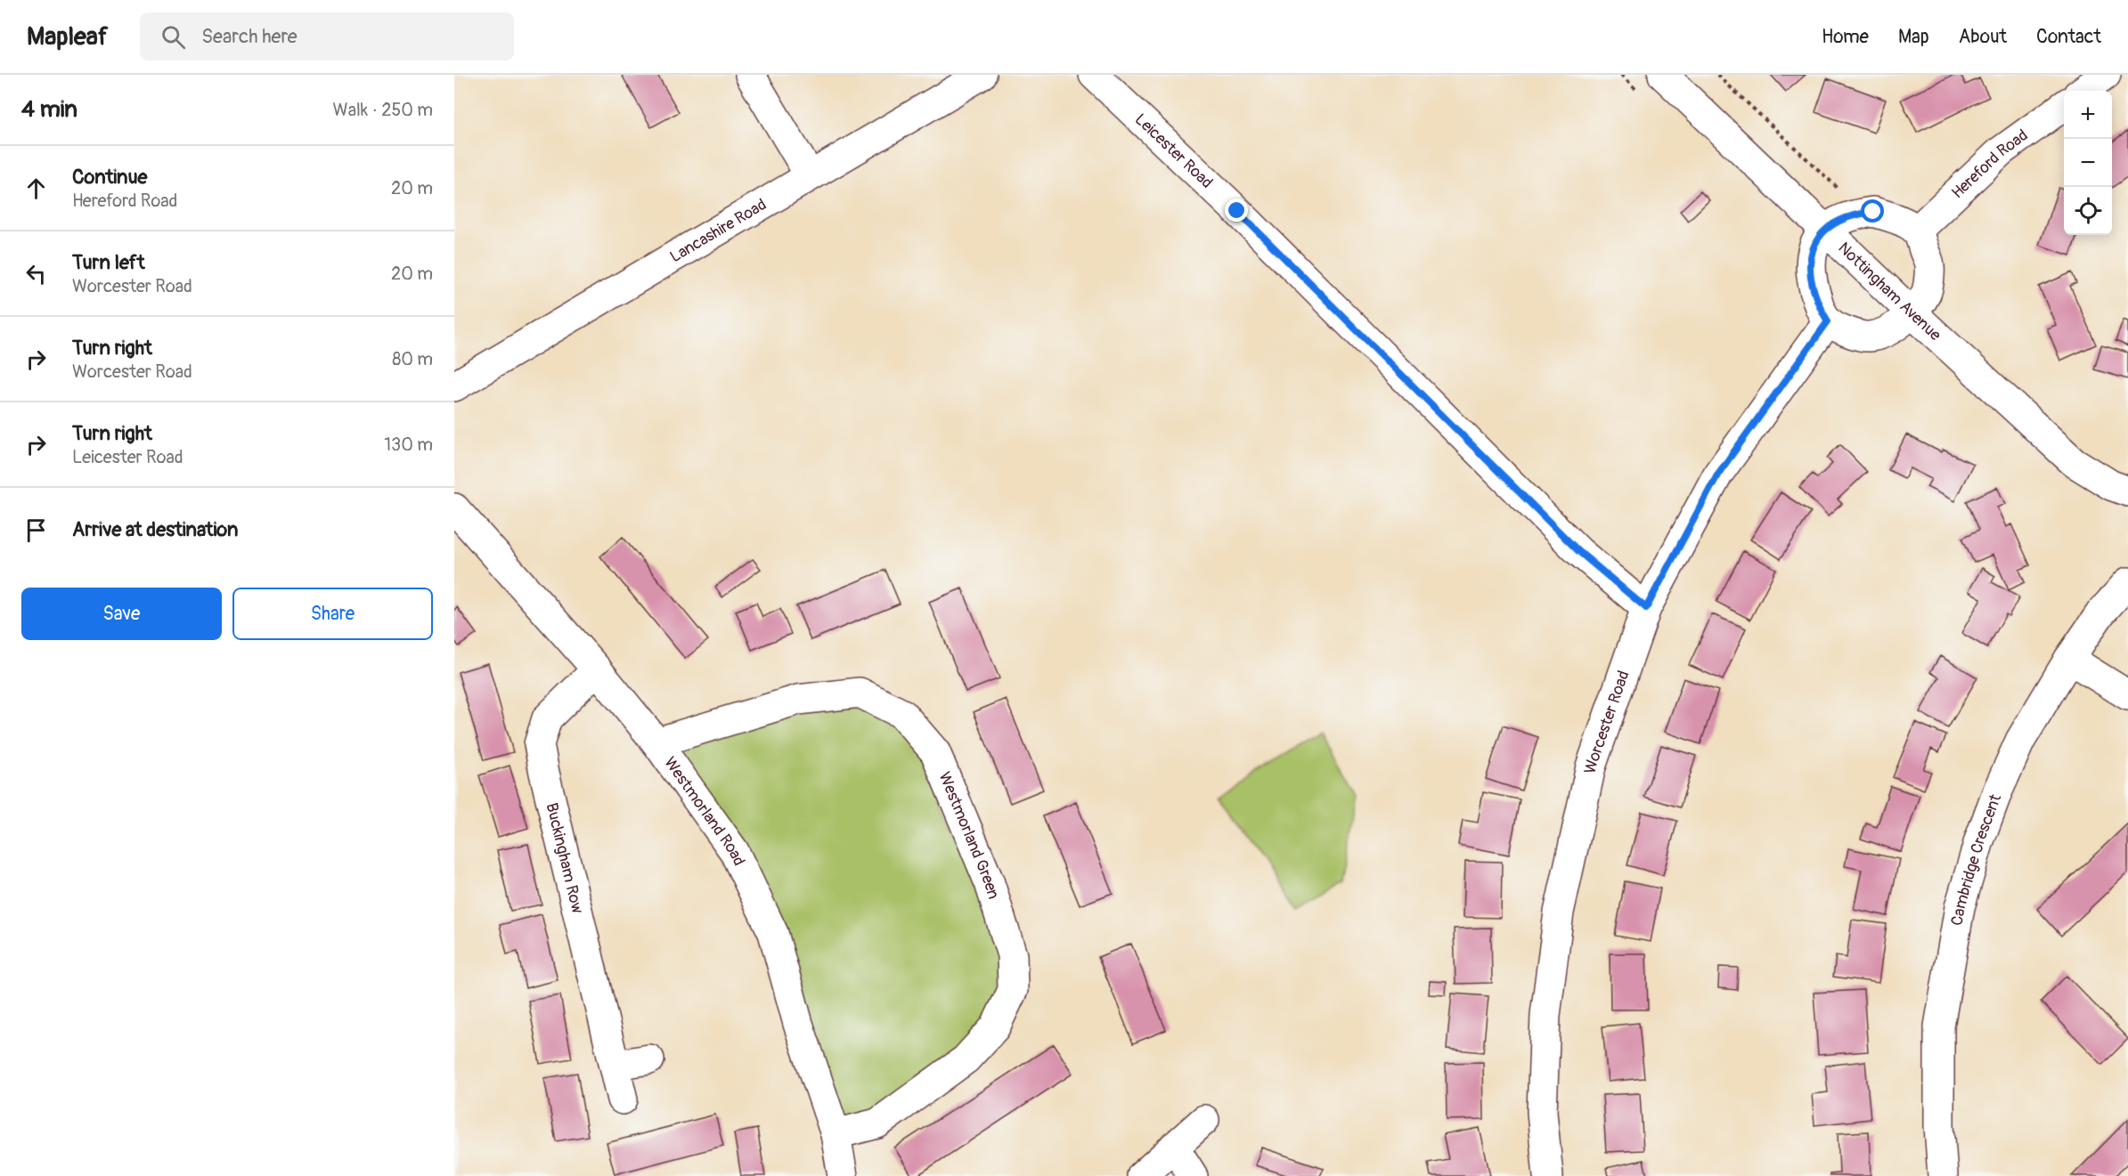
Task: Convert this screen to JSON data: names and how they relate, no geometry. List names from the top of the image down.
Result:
{
  "streets": {
    "street": [
      "Leicester Road",
      "Hereford Road",
      "Lancashire Road",
      "Nottingham Avenue",
      "Worcester Road",
      "Westmorland Road",
      "Westmorland Green",
      "Buckingham Row",
      "Cambridge Crescent"
    ]
  },
  "crossings": [
    ["Leicester Road", "Worcester Road"],
    ["Westmorland Road", "Westmorland Green"],
    ["Westmorland Road", "Buckingham Row"]
  ],
  "page": {
    "header": "Mapleaf",
    "search": "Search here",
    "nav": [
      "Home",
      "Map",
      "About",
      "Contact"
    ],
    "heading": ["4 min", "Walk · 250 m"],
    "map_buttons": ["+", "−"],
    "list": [
      ["Continue", "Hereford Road", "20 m"],
      ["Turn left", "Worcester Road", "20 m"],
      ["Turn right", "Worcester Road", "80 m"],
      ["Turn right", "Leicester Road", "130 m"],
      "Arrive at destination"
    ],
    "buttons": ["Save", "Share"]
  }
}
